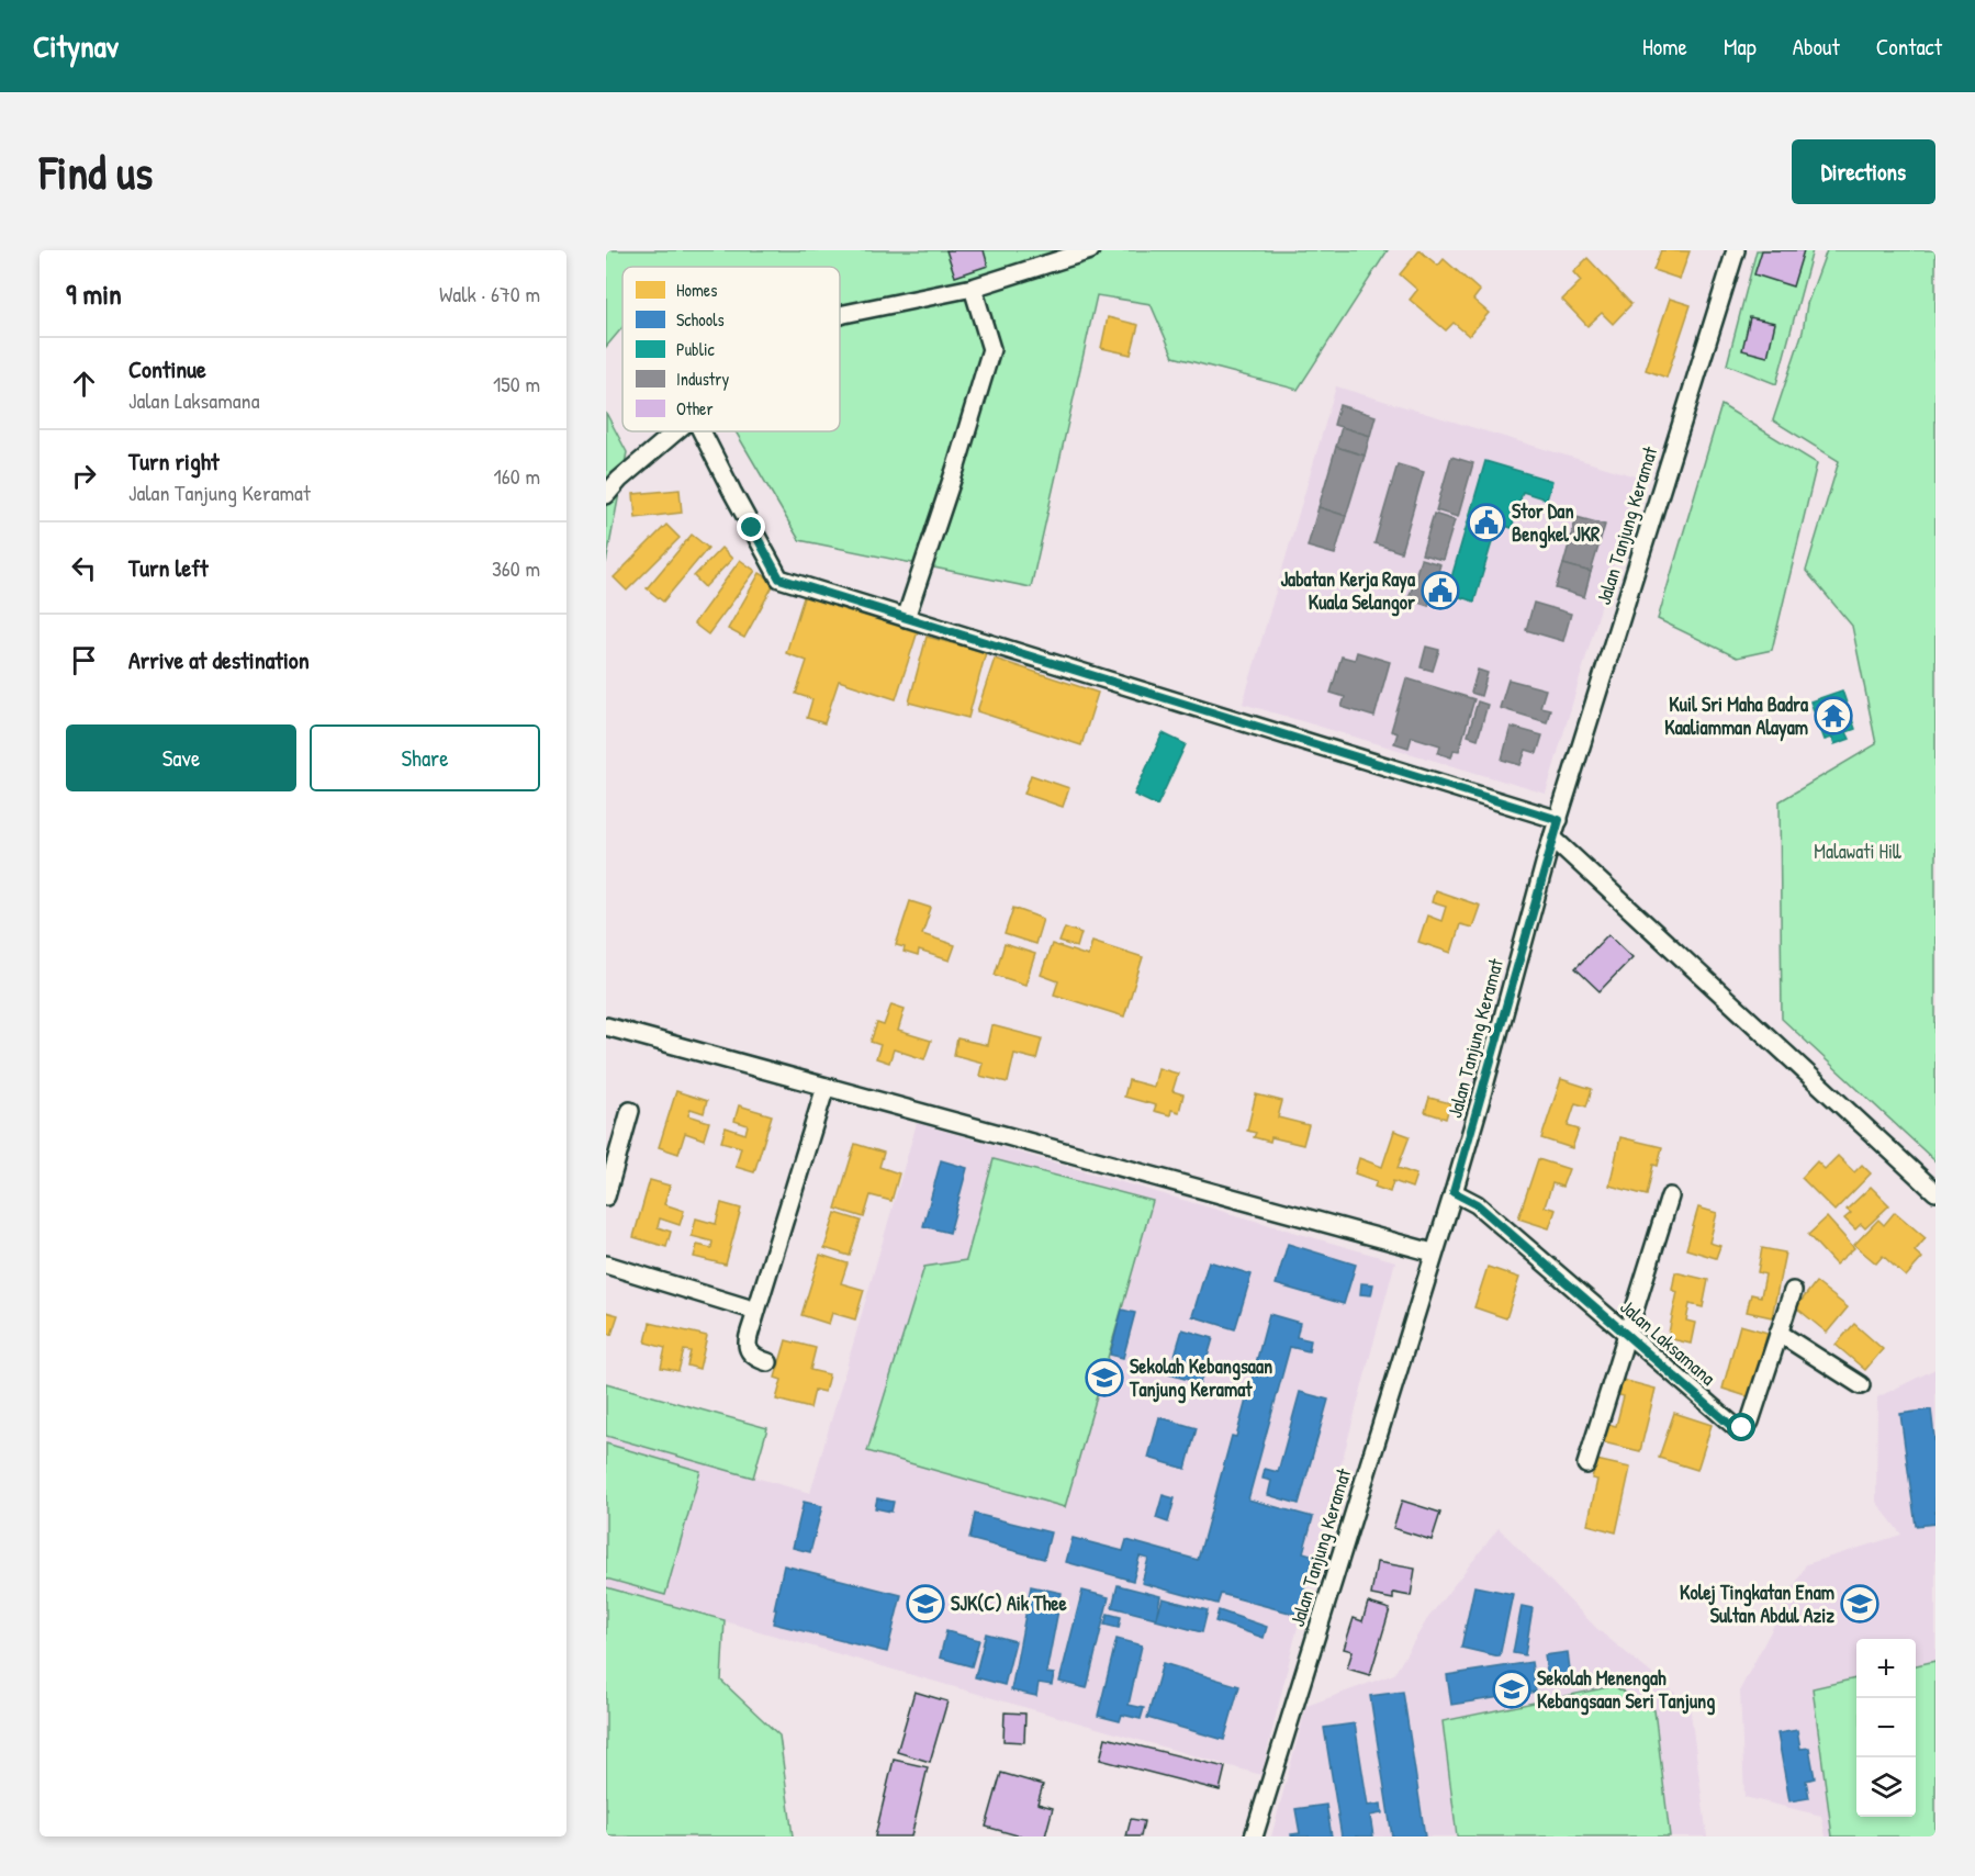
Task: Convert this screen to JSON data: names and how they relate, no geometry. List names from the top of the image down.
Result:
{
  "streets": {
    "street": ["Jalan Tanjung Keramat", "Jalan Laksamana"]
  },
  "crossings": [
    ["Jalan Tanjung Keramat", "Jalan Laksamana"]
  ],
  "parks": ["Malawati Hill"],
  "places": {
    "public building": ["Stor Dan Bengkel JKR", "Jabatan Kerja Raya Kuala Selangor"],
    "temple": ["Kuil Sri Maha Badra Kaaliamman Alayam"],
    "school or university": [
      "Sekolah Kebangsaan Tanjung Keramat",
      "SJK(C) Aik Thee",
      "Kolej Tingkatan Enam Sultan Abdul Aziz",
      "Sekolah Menengah Kebangsaan Seri Tanjung"
    ]
  },
  "legend": [
    "Homes",
    "Schools",
    "Public",
    "Industry",
    "Other"
  ],
  "page": {
    "header": "Citynav",
    "nav": [
      "Home",
      "Map",
      "About",
      "Contact"
    ],
    "buttons": [
      "Directions",
      ["Save", "Share"]
    ],
    "title": "Find us",
    "heading": ["9 min", "Walk · 670 m"],
    "list": [
      ["Continue", "Jalan Laksamana", "150 m"],
      ["Turn right", "Jalan Tanjung Keramat", "160 m"],
      ["Turn left", "360 m"],
      "Arrive at destination"
    ],
    "map_buttons": ["+", "−"]
  }
}
